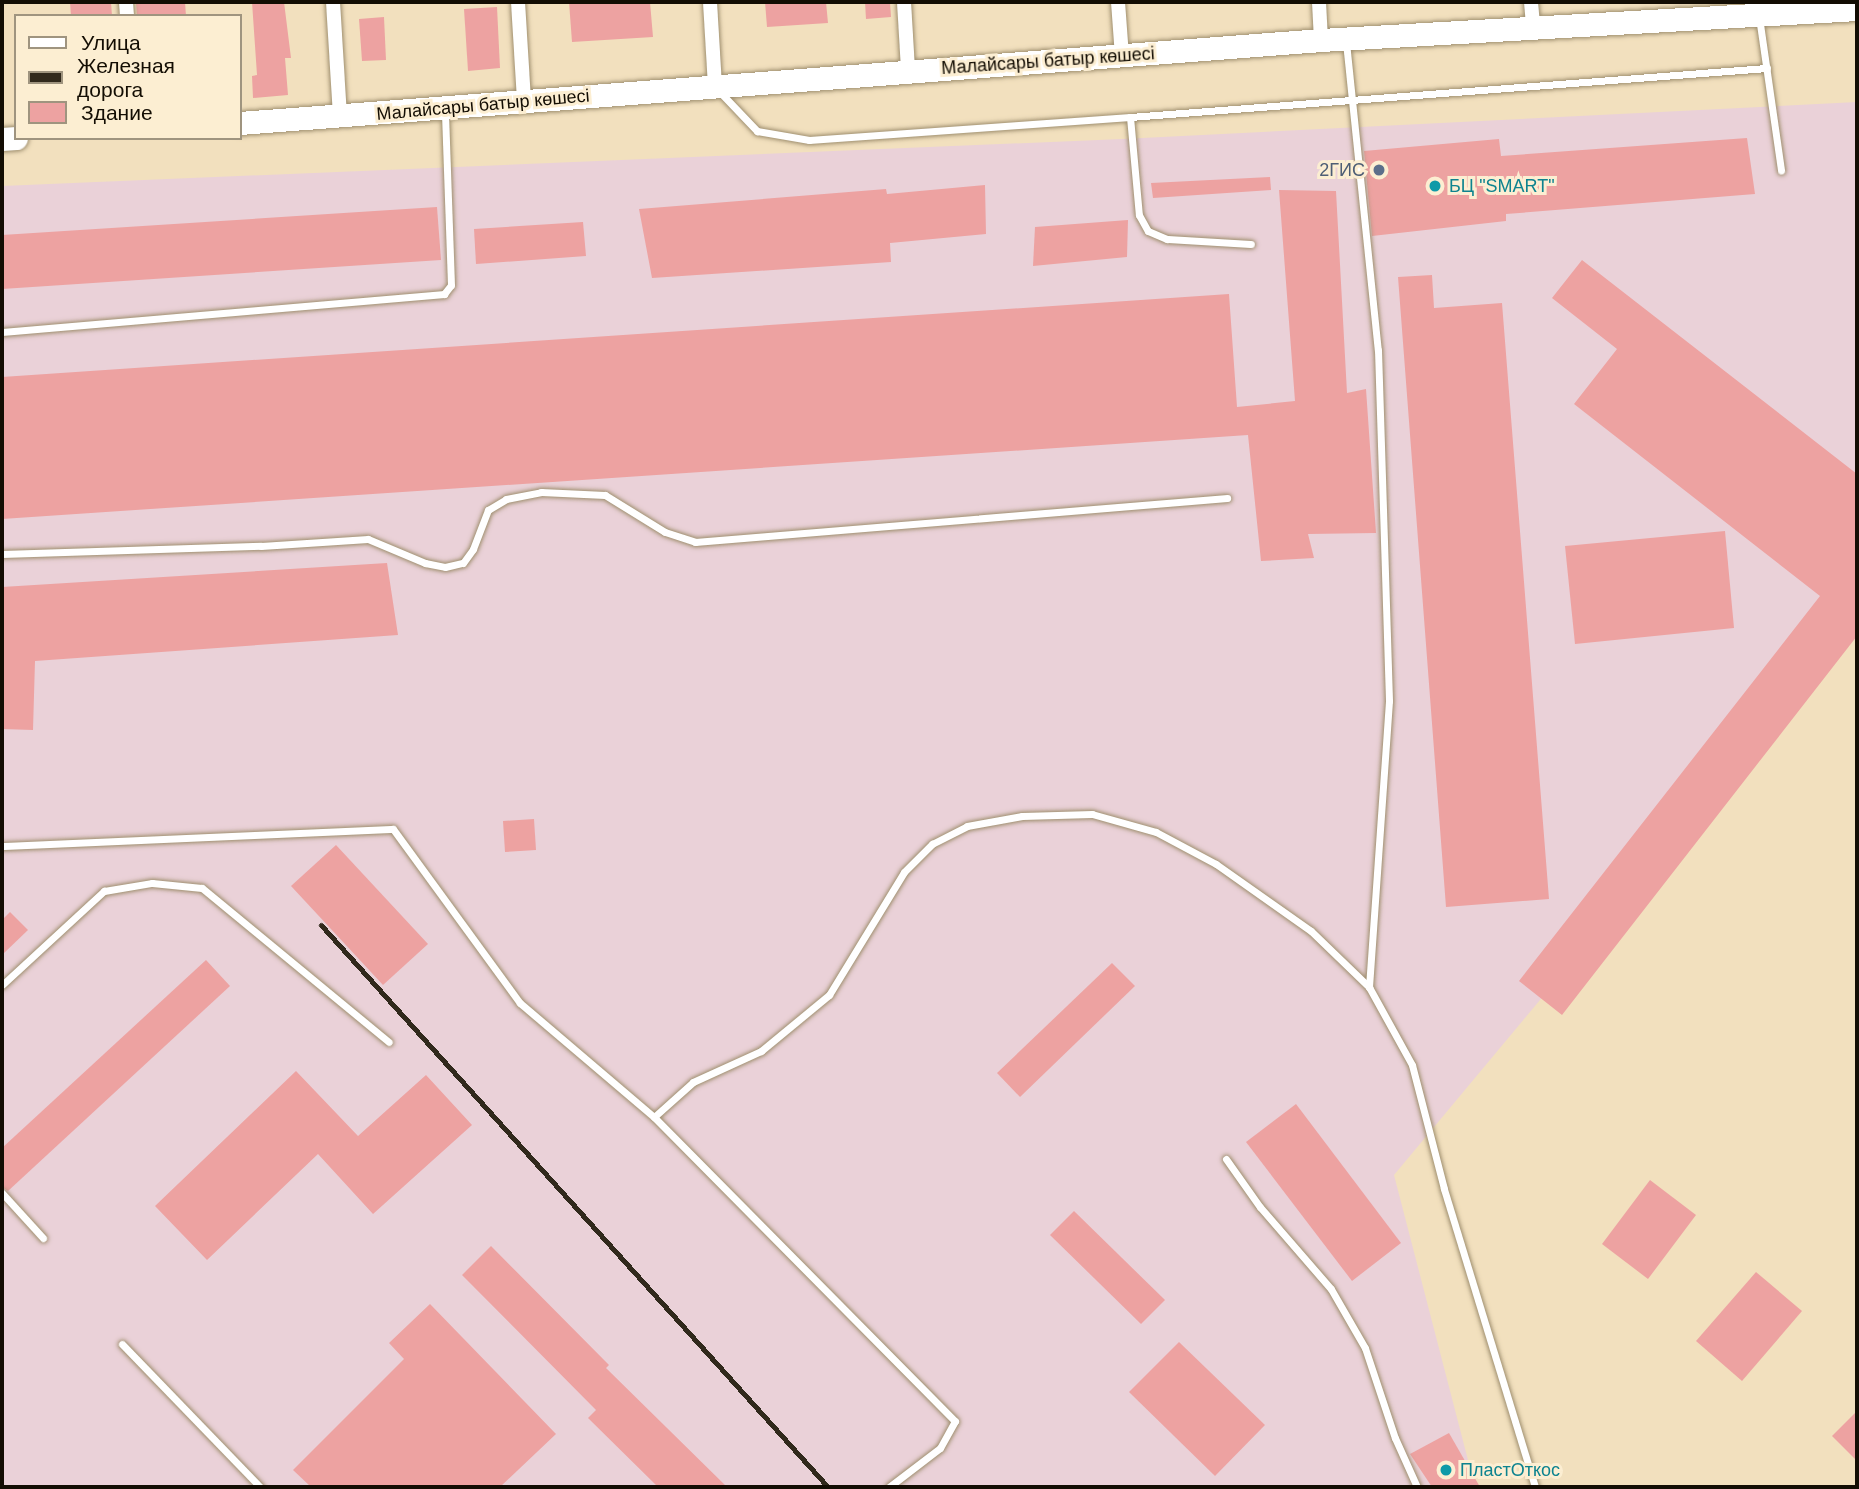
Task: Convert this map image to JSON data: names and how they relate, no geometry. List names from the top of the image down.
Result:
{
  "streets": {
    "main road": ["Малайсары батыр көшесі"]
  },
  "places": ["2ГИС", "БЦ \"SMART\"", "ПластОткос"],
  "legend": ["Улица", "Железная дорога", "Здание"]
}
